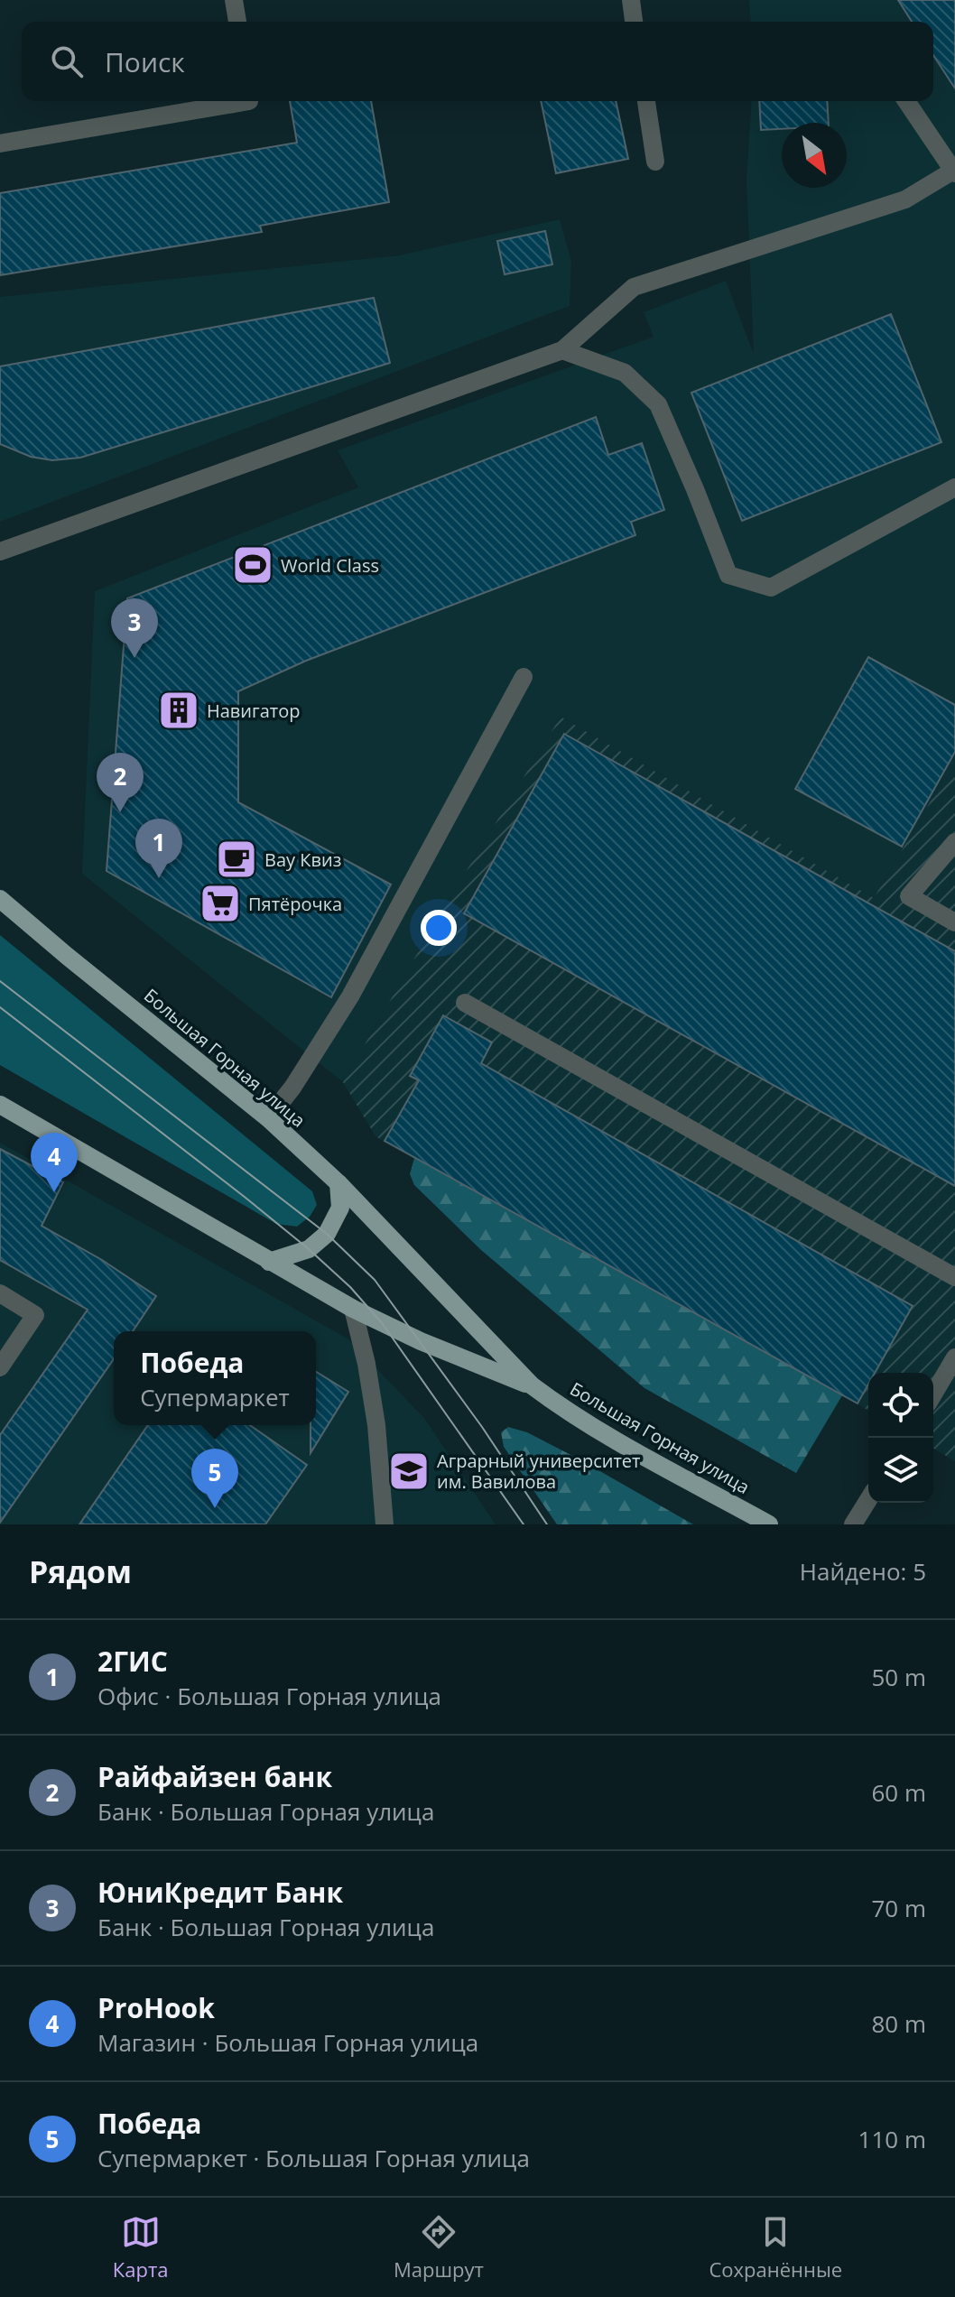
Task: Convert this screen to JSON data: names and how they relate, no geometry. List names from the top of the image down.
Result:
{
  "streets": {
    "main road": ["Большая Горная улица"]
  },
  "places": {
    "sports": ["World Class"],
    "building": ["Навигатор"],
    "cafe": ["Вау Квиз"],
    "supermarket": ["Пятёрочка"],
    "school or university": ["Аграрный университет им. Вавилова"]
  },
  "north": "bottom right",
  "page": {
    "search": "Поиск",
    "pins": [
      "3",
      "2",
      "1",
      "4",
      "5"
    ],
    "popup": ["Победа", "Супермаркет"],
    "heading": ["Рядом", "Найдено: 5"],
    "list": [
      {
        "mark": "1",
        "name": "2ГИС",
        "note": "Офис · Большая Горная улица",
        "value": "50 m"
      },
      {
        "mark": "2",
        "name": "Райфайзен банк",
        "note": "Банк · Большая Горная улица",
        "value": "60 m"
      },
      {
        "mark": "3",
        "name": "ЮниКредит Банк",
        "note": "Банк · Большая Горная улица",
        "value": "70 m"
      },
      {
        "mark": "4",
        "name": "ProHook",
        "note": "Магазин · Большая Горная улица",
        "value": "80 m"
      },
      {
        "mark": "5",
        "name": "Победа",
        "note": "Супермаркет · Большая Горная улица",
        "value": "110 m"
      }
    ],
    "nav": ["Карта", "Маршрут", "Сохранённые"]
  }
}
